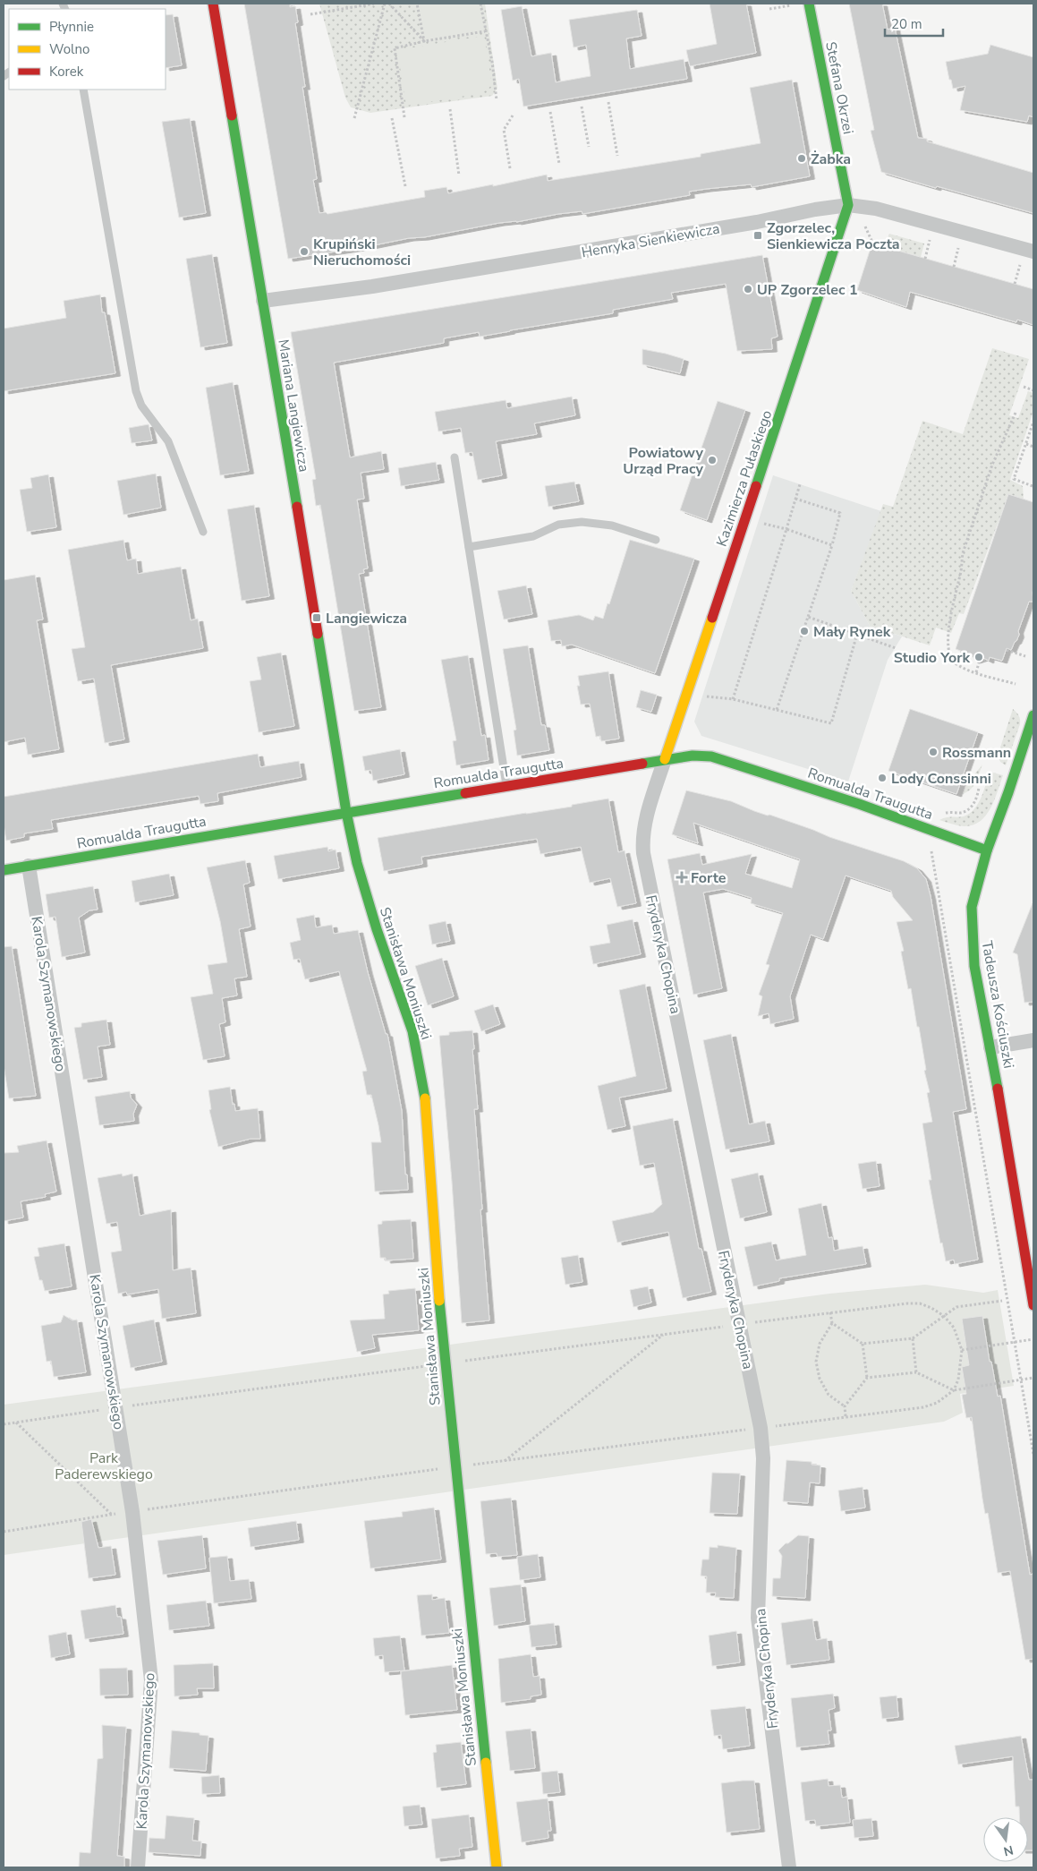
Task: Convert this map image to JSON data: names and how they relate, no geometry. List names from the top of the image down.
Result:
{
  "streets": {
    "street": [
      "Stefana Okrzei",
      "Henryka Sienkiewicza",
      "Mariana Langiewicza",
      "Kazimierza Pułaskiego",
      "Romualda Traugutta",
      "Fryderyka Chopina",
      "Stanisława Moniuszki",
      "Karola Szymanowskiego",
      "Tadeusza Kościuszki"
    ]
  },
  "crossings": [
    ["Stefana Okrzei", "Henryka Sienkiewicza"],
    ["Stefana Okrzei", "Kazimierza Pułaskiego"],
    ["Henryka Sienkiewicza", "Mariana Langiewicza"],
    ["Henryka Sienkiewicza", "Kazimierza Pułaskiego"],
    ["Mariana Langiewicza", "Romualda Traugutta"],
    ["Mariana Langiewicza", "Stanisława Moniuszki"],
    ["Kazimierza Pułaskiego", "Romualda Traugutta"],
    ["Kazimierza Pułaskiego", "Fryderyka Chopina"],
    ["Romualda Traugutta", "Fryderyka Chopina"],
    ["Romualda Traugutta", "Stanisława Moniuszki"],
    ["Romualda Traugutta", "Karola Szymanowskiego"],
    ["Romualda Traugutta", "Tadeusza Kościuszki"]
  ],
  "parks": ["Park Paderewskiego"],
  "places": {
    "other": [
      "Żabka",
      "Krupiński Nieruchomości",
      "UP Zgorzelec 1",
      "Powiatowy Urząd Pracy",
      "Mały Rynek",
      "Studio York",
      "Rossmann",
      "Lody Conssinni"
    ],
    "transit": ["Zgorzelec, Sienkiewicza Poczta", "Langiewicza"],
    "health": ["Forte"]
  },
  "legend": ["Płynnie", "Wolno", "Korek"],
  "scale_bar": "20 m",
  "north": "bottom"
}
